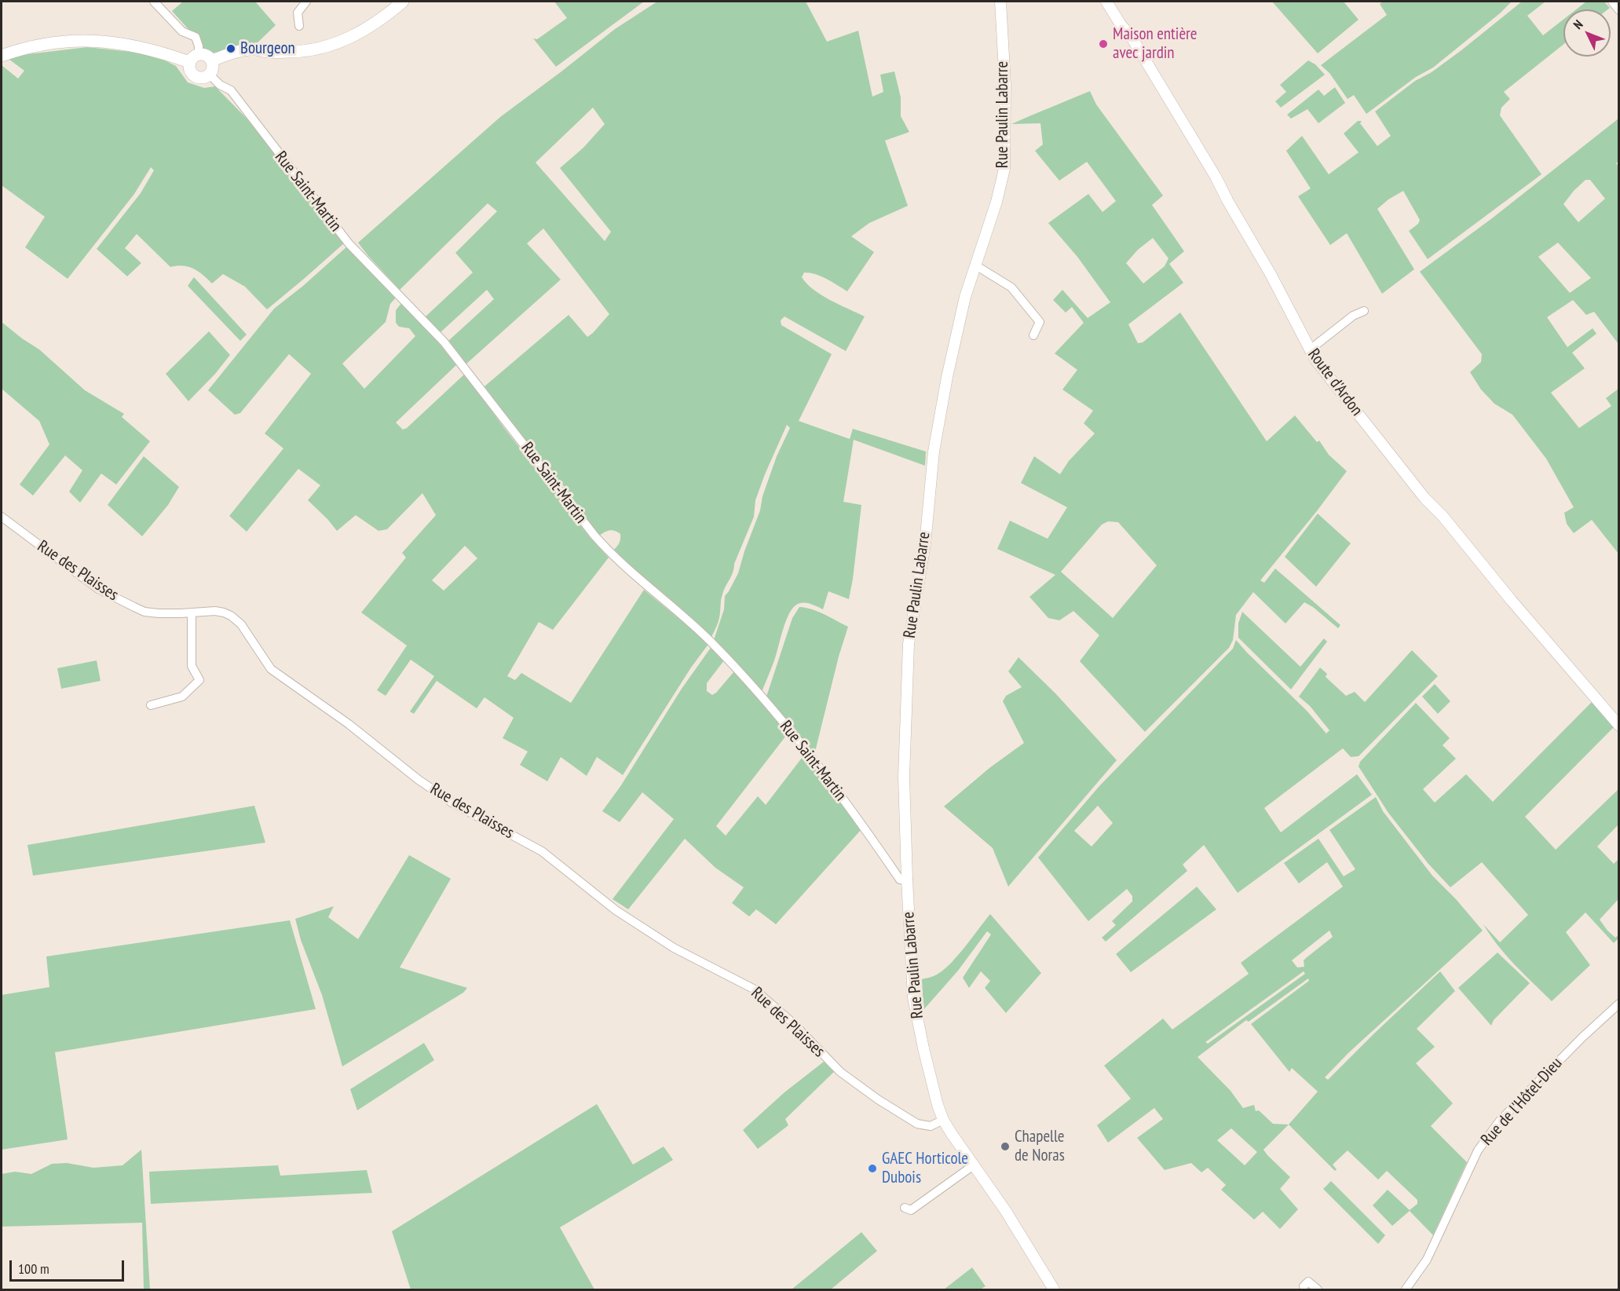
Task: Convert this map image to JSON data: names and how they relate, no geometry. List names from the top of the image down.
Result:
{
  "streets": {
    "street": [
      "Rue Paulin Labarre",
      "Rue Saint-Martin",
      "Route d'Ardon",
      "Rue des Plaisses",
      "Rue de l'Hôtel-Dieu"
    ]
  },
  "crossings": [
    ["Rue Paulin Labarre", "Rue Saint-Martin"],
    ["Rue Paulin Labarre", "Rue des Plaisses"]
  ],
  "places": [
    "Maison entière avec jardin",
    "Bourgeon",
    "Chapelle de Noras",
    "GAEC Horticole Dubois"
  ],
  "scale_bar": "100 m",
  "north": "top left"
}
